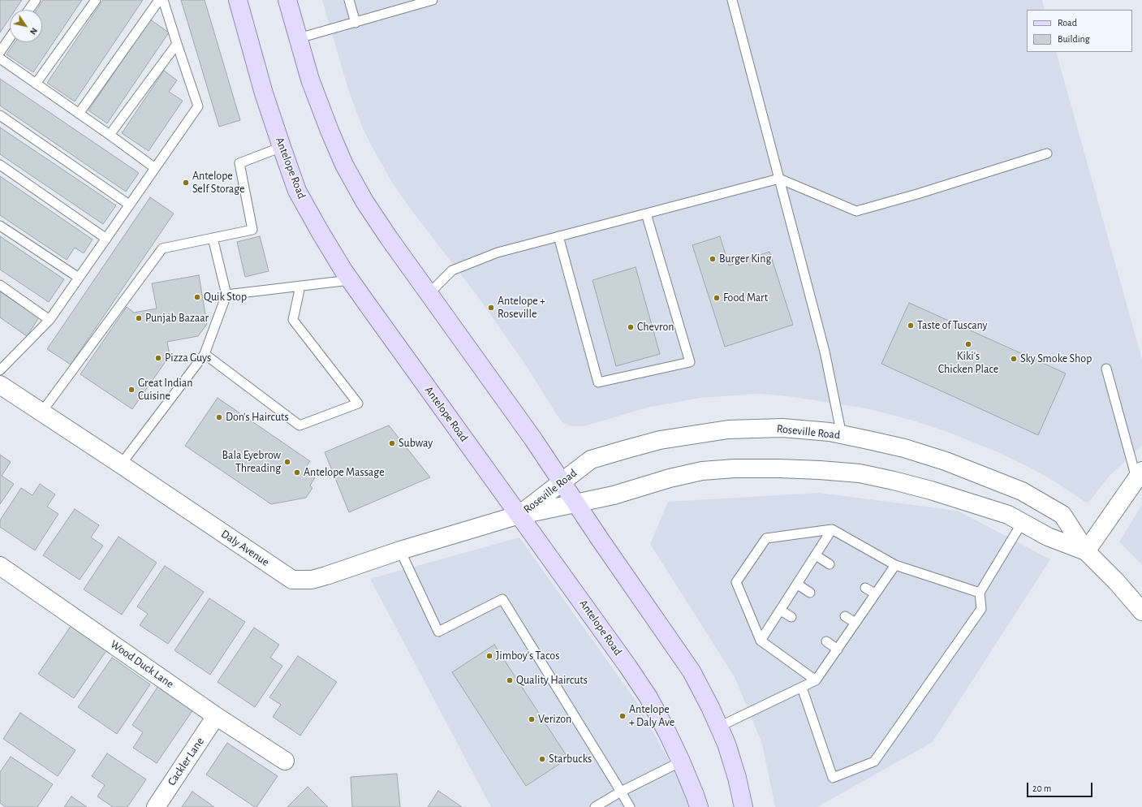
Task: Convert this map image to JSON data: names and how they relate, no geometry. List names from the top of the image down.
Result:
{
  "streets": {
    "main road": [
      "Antelope Road",
      "Roseville Road",
      "Daly Avenue",
      "Wood Duck Lane",
      "Cackler Lane"
    ]
  },
  "crossings": [
    ["Antelope Road", "Roseville Road"],
    ["Antelope Road", "Daly Avenue"],
    ["Roseville Road", "Daly Avenue"],
    ["Wood Duck Lane", "Cackler Lane"]
  ],
  "places": [
    "Antelope Self Storage",
    "Burger King",
    "Quik Stop",
    "Food Mart",
    "Antelope + Roseville",
    "Punjab Bazaar",
    "Taste of Tuscany",
    "Chevron",
    "Kiki's Chicken Place",
    "Pizza Guys",
    "Sky Smoke Shop",
    "Great Indian Cuisine",
    "Don's Haircuts",
    "Subway",
    "Bala Eyebrow Threading",
    "Antelope Massage",
    "Jimboy's Tacos",
    "Quality Haircuts",
    "Antelope + Daly Ave",
    "Verizon",
    "Starbucks"
  ],
  "legend": ["Road", "Building"],
  "scale_bar": "20 m",
  "north": "bottom right"
}
